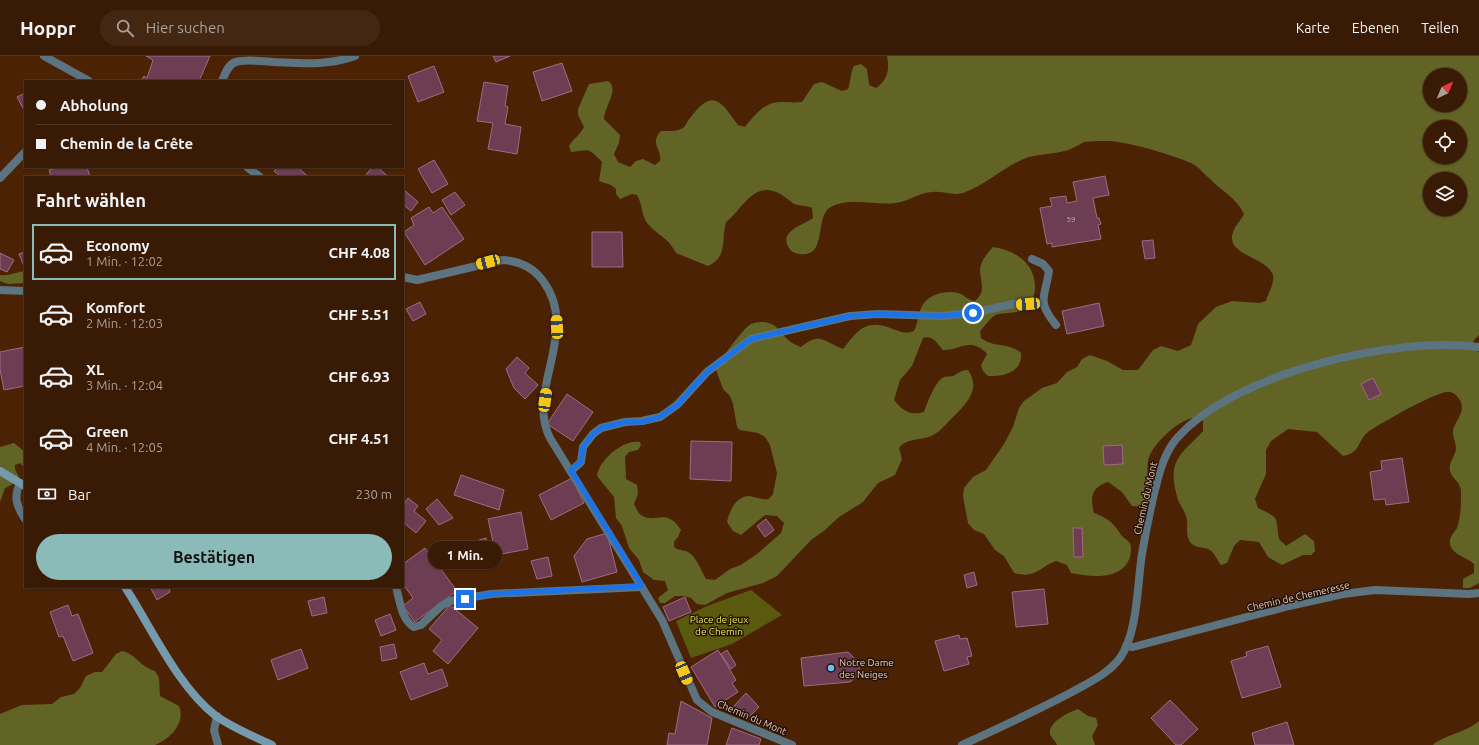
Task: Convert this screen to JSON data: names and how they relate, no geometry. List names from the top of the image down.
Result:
{
  "streets": {
    "street": ["Chemin du Mont", "Chemin de Chemeresse"]
  },
  "crossings": [
    ["Chemin du Mont", "Chemin de Chemeresse"]
  ],
  "parks": ["Place de jeux de Chemin"],
  "places": ["Notre Dame des Neiges"],
  "house_numbers": ["59"],
  "north": "top right",
  "page": {
    "header": "Hoppr",
    "search": "Hier suchen",
    "nav": ["Karte", "Ebenen", "Teilen"],
    "banner": ["Abholung", "Chemin de la Crête"],
    "heading": "Fahrt wählen",
    "list": [
      {
        "name": "Economy",
        "note": "1 Min. · 12:02",
        "value": "CHF 4.08"
      },
      {
        "name": "Komfort",
        "note": "2 Min. · 12:03",
        "value": "CHF 5.51"
      },
      {
        "name": "XL",
        "note": "3 Min. · 12:04",
        "value": "CHF 6.93"
      },
      {
        "name": "Green",
        "note": "4 Min. · 12:05",
        "value": "CHF 4.51"
      }
    ],
    "pay": ["Bar", "230 m"],
    "buttons": "Bestätigen",
    "bubble": "1 Min."
  }
}
